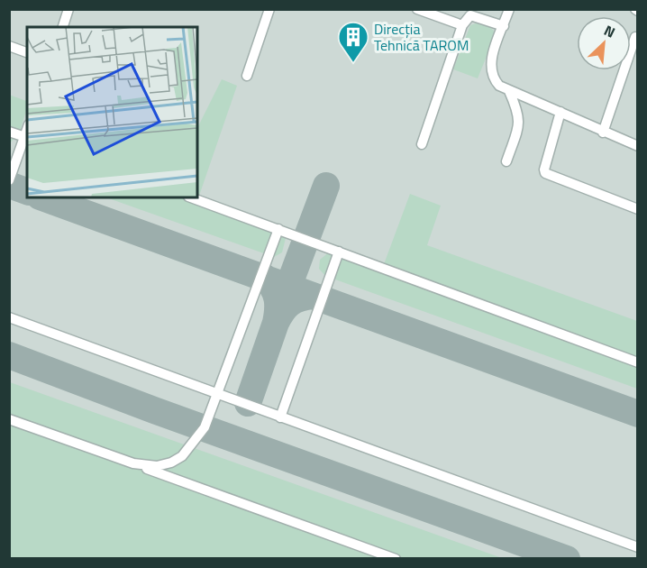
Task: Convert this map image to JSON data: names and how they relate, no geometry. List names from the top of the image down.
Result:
{
  "places": {
    "building": ["Direcţia Tehnică TAROM"]
  },
  "north": "top right"
}
